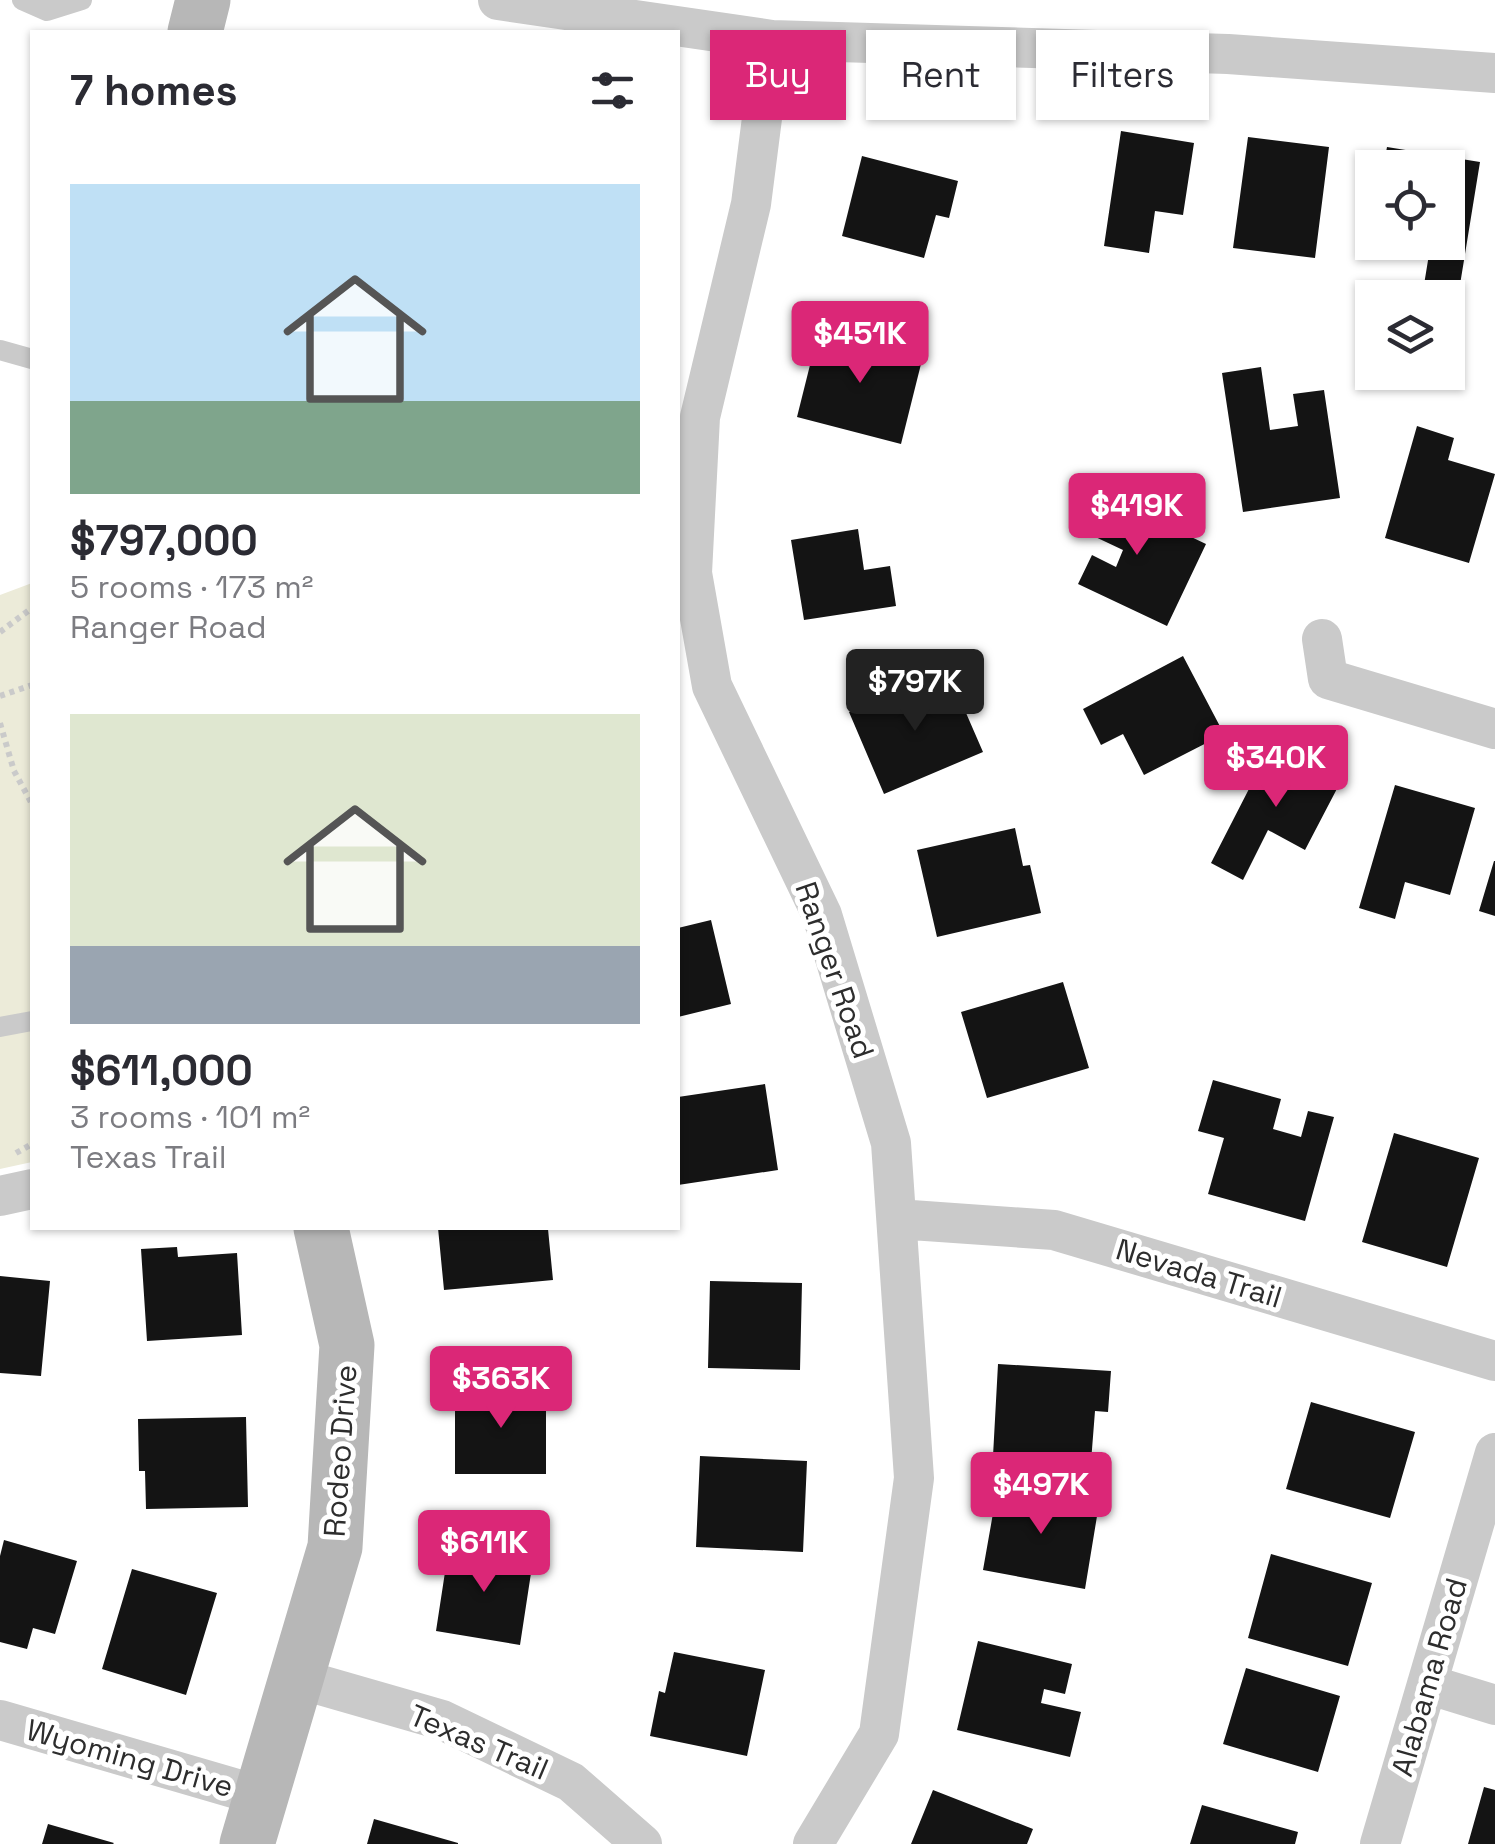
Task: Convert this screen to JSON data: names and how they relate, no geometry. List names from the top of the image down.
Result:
{
  "streets": {
    "street": [
      "Ranger Road",
      "Nevada Trail",
      "Rodeo Drive",
      "Alabama Road",
      "Texas Trail",
      "Wyoming Drive"
    ]
  },
  "crossings": [
    ["Ranger Road", "Nevada Trail"],
    ["Rodeo Drive", "Texas Trail"],
    ["Rodeo Drive", "Wyoming Drive"]
  ],
  "page": {
    "chip": ["Buy", "Rent", "Filters"],
    "heading": "7 homes",
    "list": [
      {
        "name": "$797,000",
        "note": "5 rooms · 173 m² · Ranger Road"
      },
      {
        "name": "$611,000",
        "note": "3 rooms · 101 m² · Texas Trail"
      }
    ],
    "price": [
      "$451K",
      "$419K",
      "$797K",
      "$340K",
      "$363K",
      "$497K",
      "$611K"
    ]
  }
}
